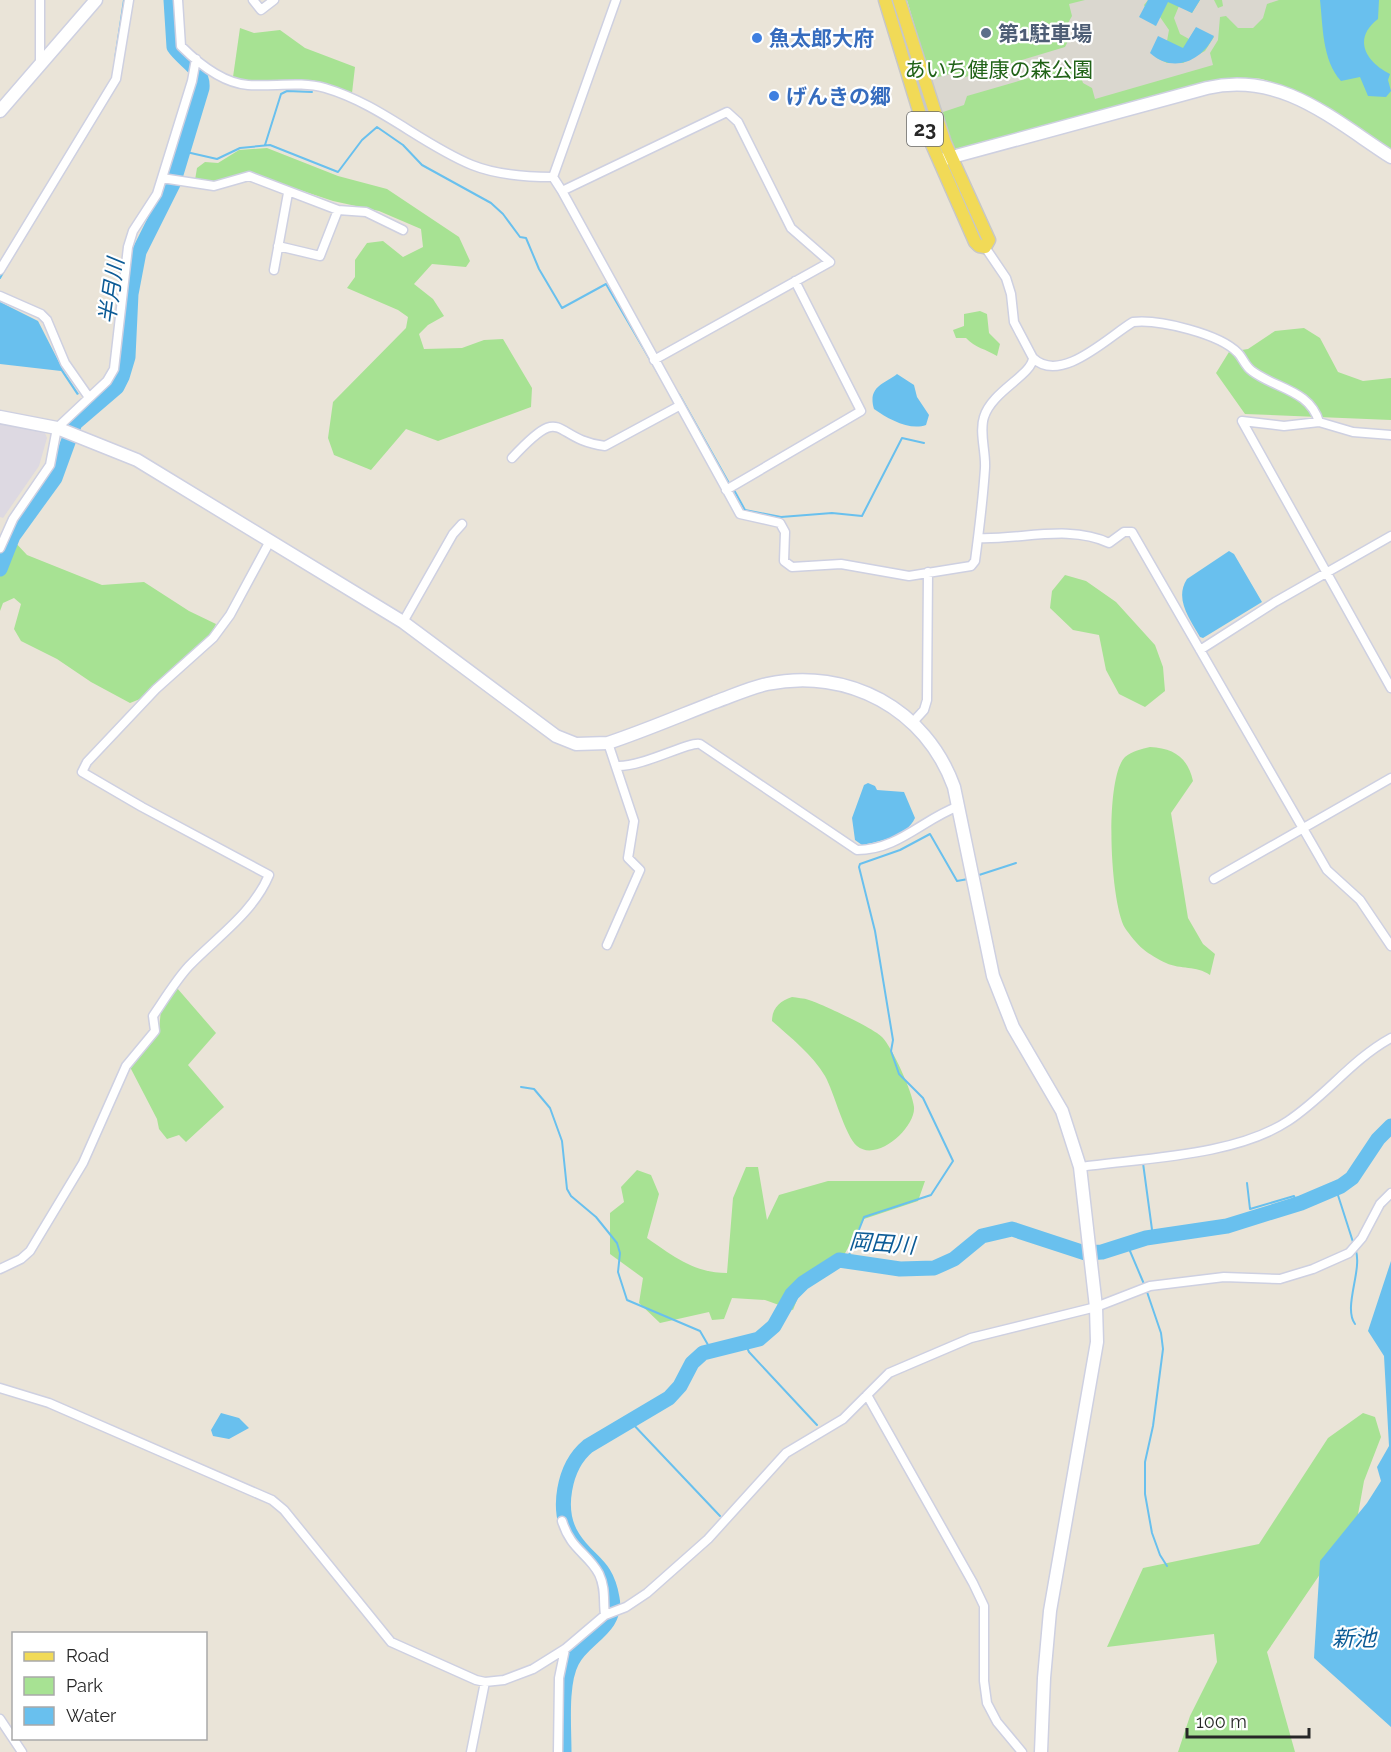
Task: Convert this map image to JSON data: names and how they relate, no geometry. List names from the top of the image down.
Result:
{
  "streets": {
    "main road": ["23"]
  },
  "water": ["半月川", "岡田川", "新池"],
  "parks": ["あいち健康の森公園"],
  "places": ["第1駐車場", "魚太郎大府", "げんきの郷"],
  "legend": ["Road", "Park", "Water"],
  "scale_bar": "100 m"
}
